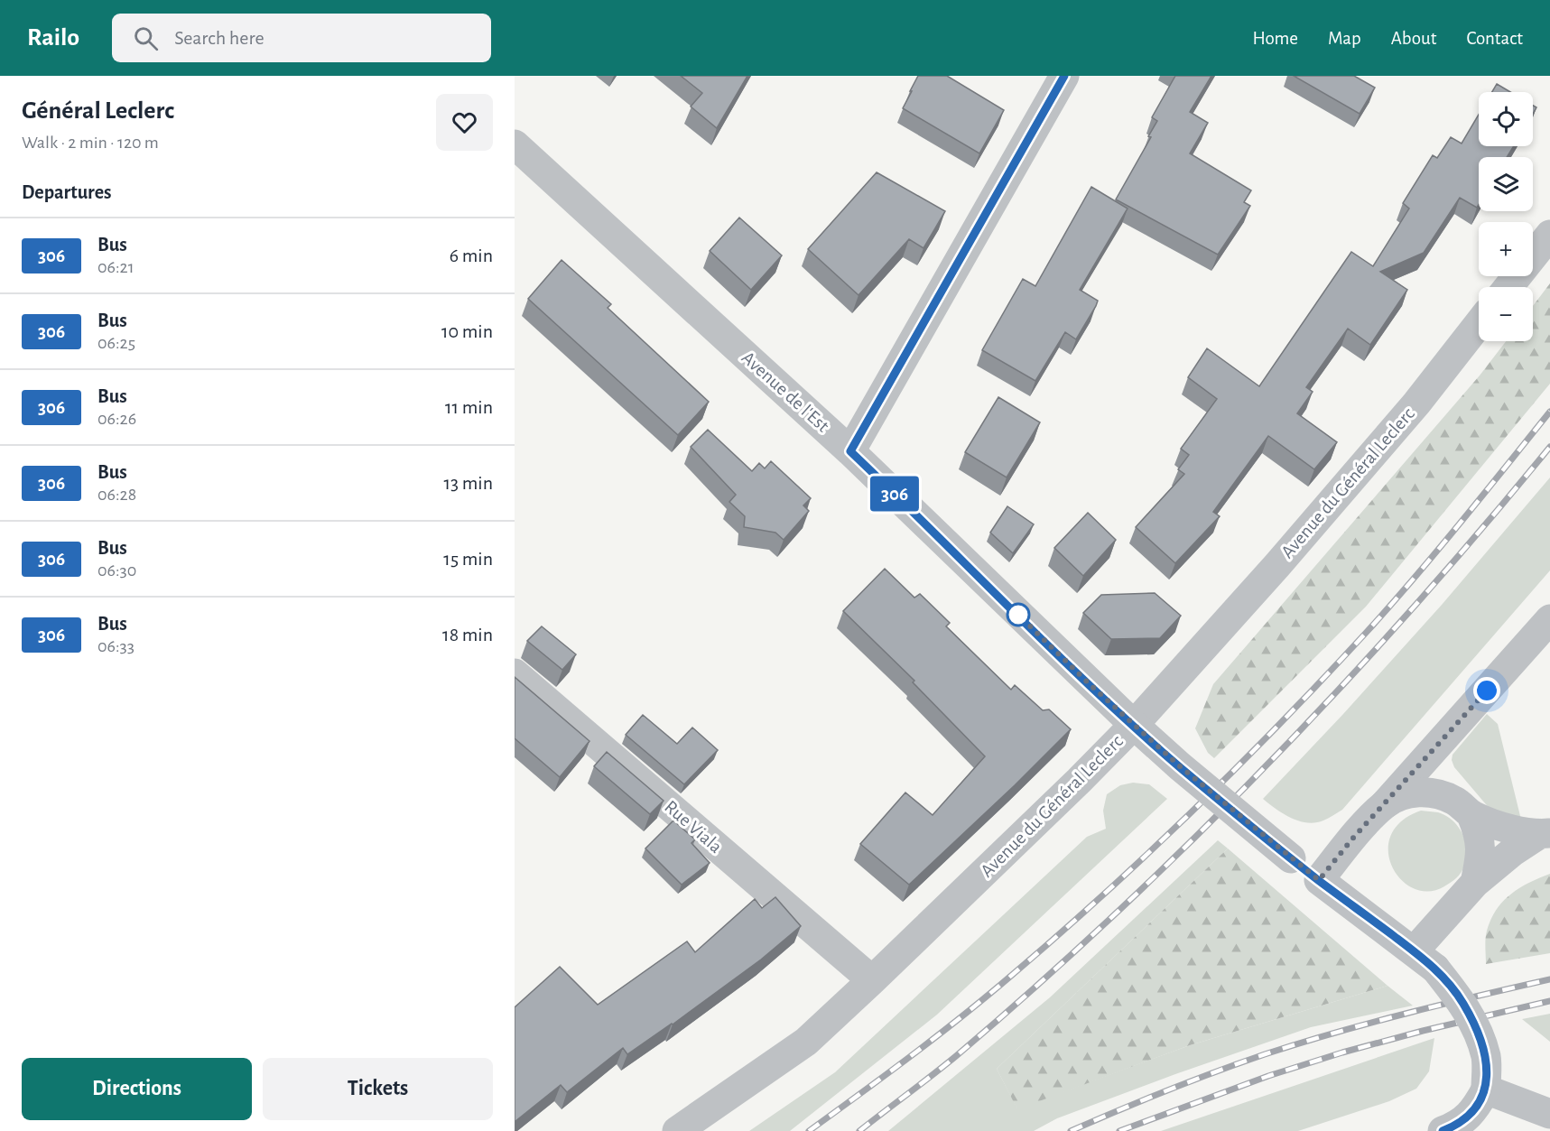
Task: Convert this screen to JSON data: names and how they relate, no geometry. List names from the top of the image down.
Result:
{
  "streets": {
    "street": ["Avenue de l'Est", "Avenue du Général Leclerc", "Rue Viala"]
  },
  "crossings": [
    ["Avenue de l'Est", "Avenue du Général Leclerc"],
    ["Avenue du Général Leclerc", "Rue Viala"]
  ],
  "lines": ["bus line 306"],
  "page": {
    "header": "Railo",
    "search": "Search here",
    "nav": [
      "Home",
      "Map",
      "About",
      "Contact"
    ],
    "heading": [
      ["Général Leclerc", "Walk · 2 min · 120 m"],
      "Departures"
    ],
    "on_map": "306",
    "map_buttons": ["+", "−"],
    "list": [
      {
        "mark": "306",
        "name": "Bus",
        "note": "06:21",
        "value": "6 min"
      },
      {
        "mark": "306",
        "name": "Bus",
        "note": "06:25",
        "value": "10 min"
      },
      {
        "mark": "306",
        "name": "Bus",
        "note": "06:26",
        "value": "11 min"
      },
      {
        "mark": "306",
        "name": "Bus",
        "note": "06:28",
        "value": "13 min"
      },
      {
        "mark": "306",
        "name": "Bus",
        "note": "06:30",
        "value": "15 min"
      },
      {
        "mark": "306",
        "name": "Bus",
        "note": "06:33",
        "value": "18 min"
      }
    ],
    "buttons": ["Directions", "Tickets"]
  }
}
